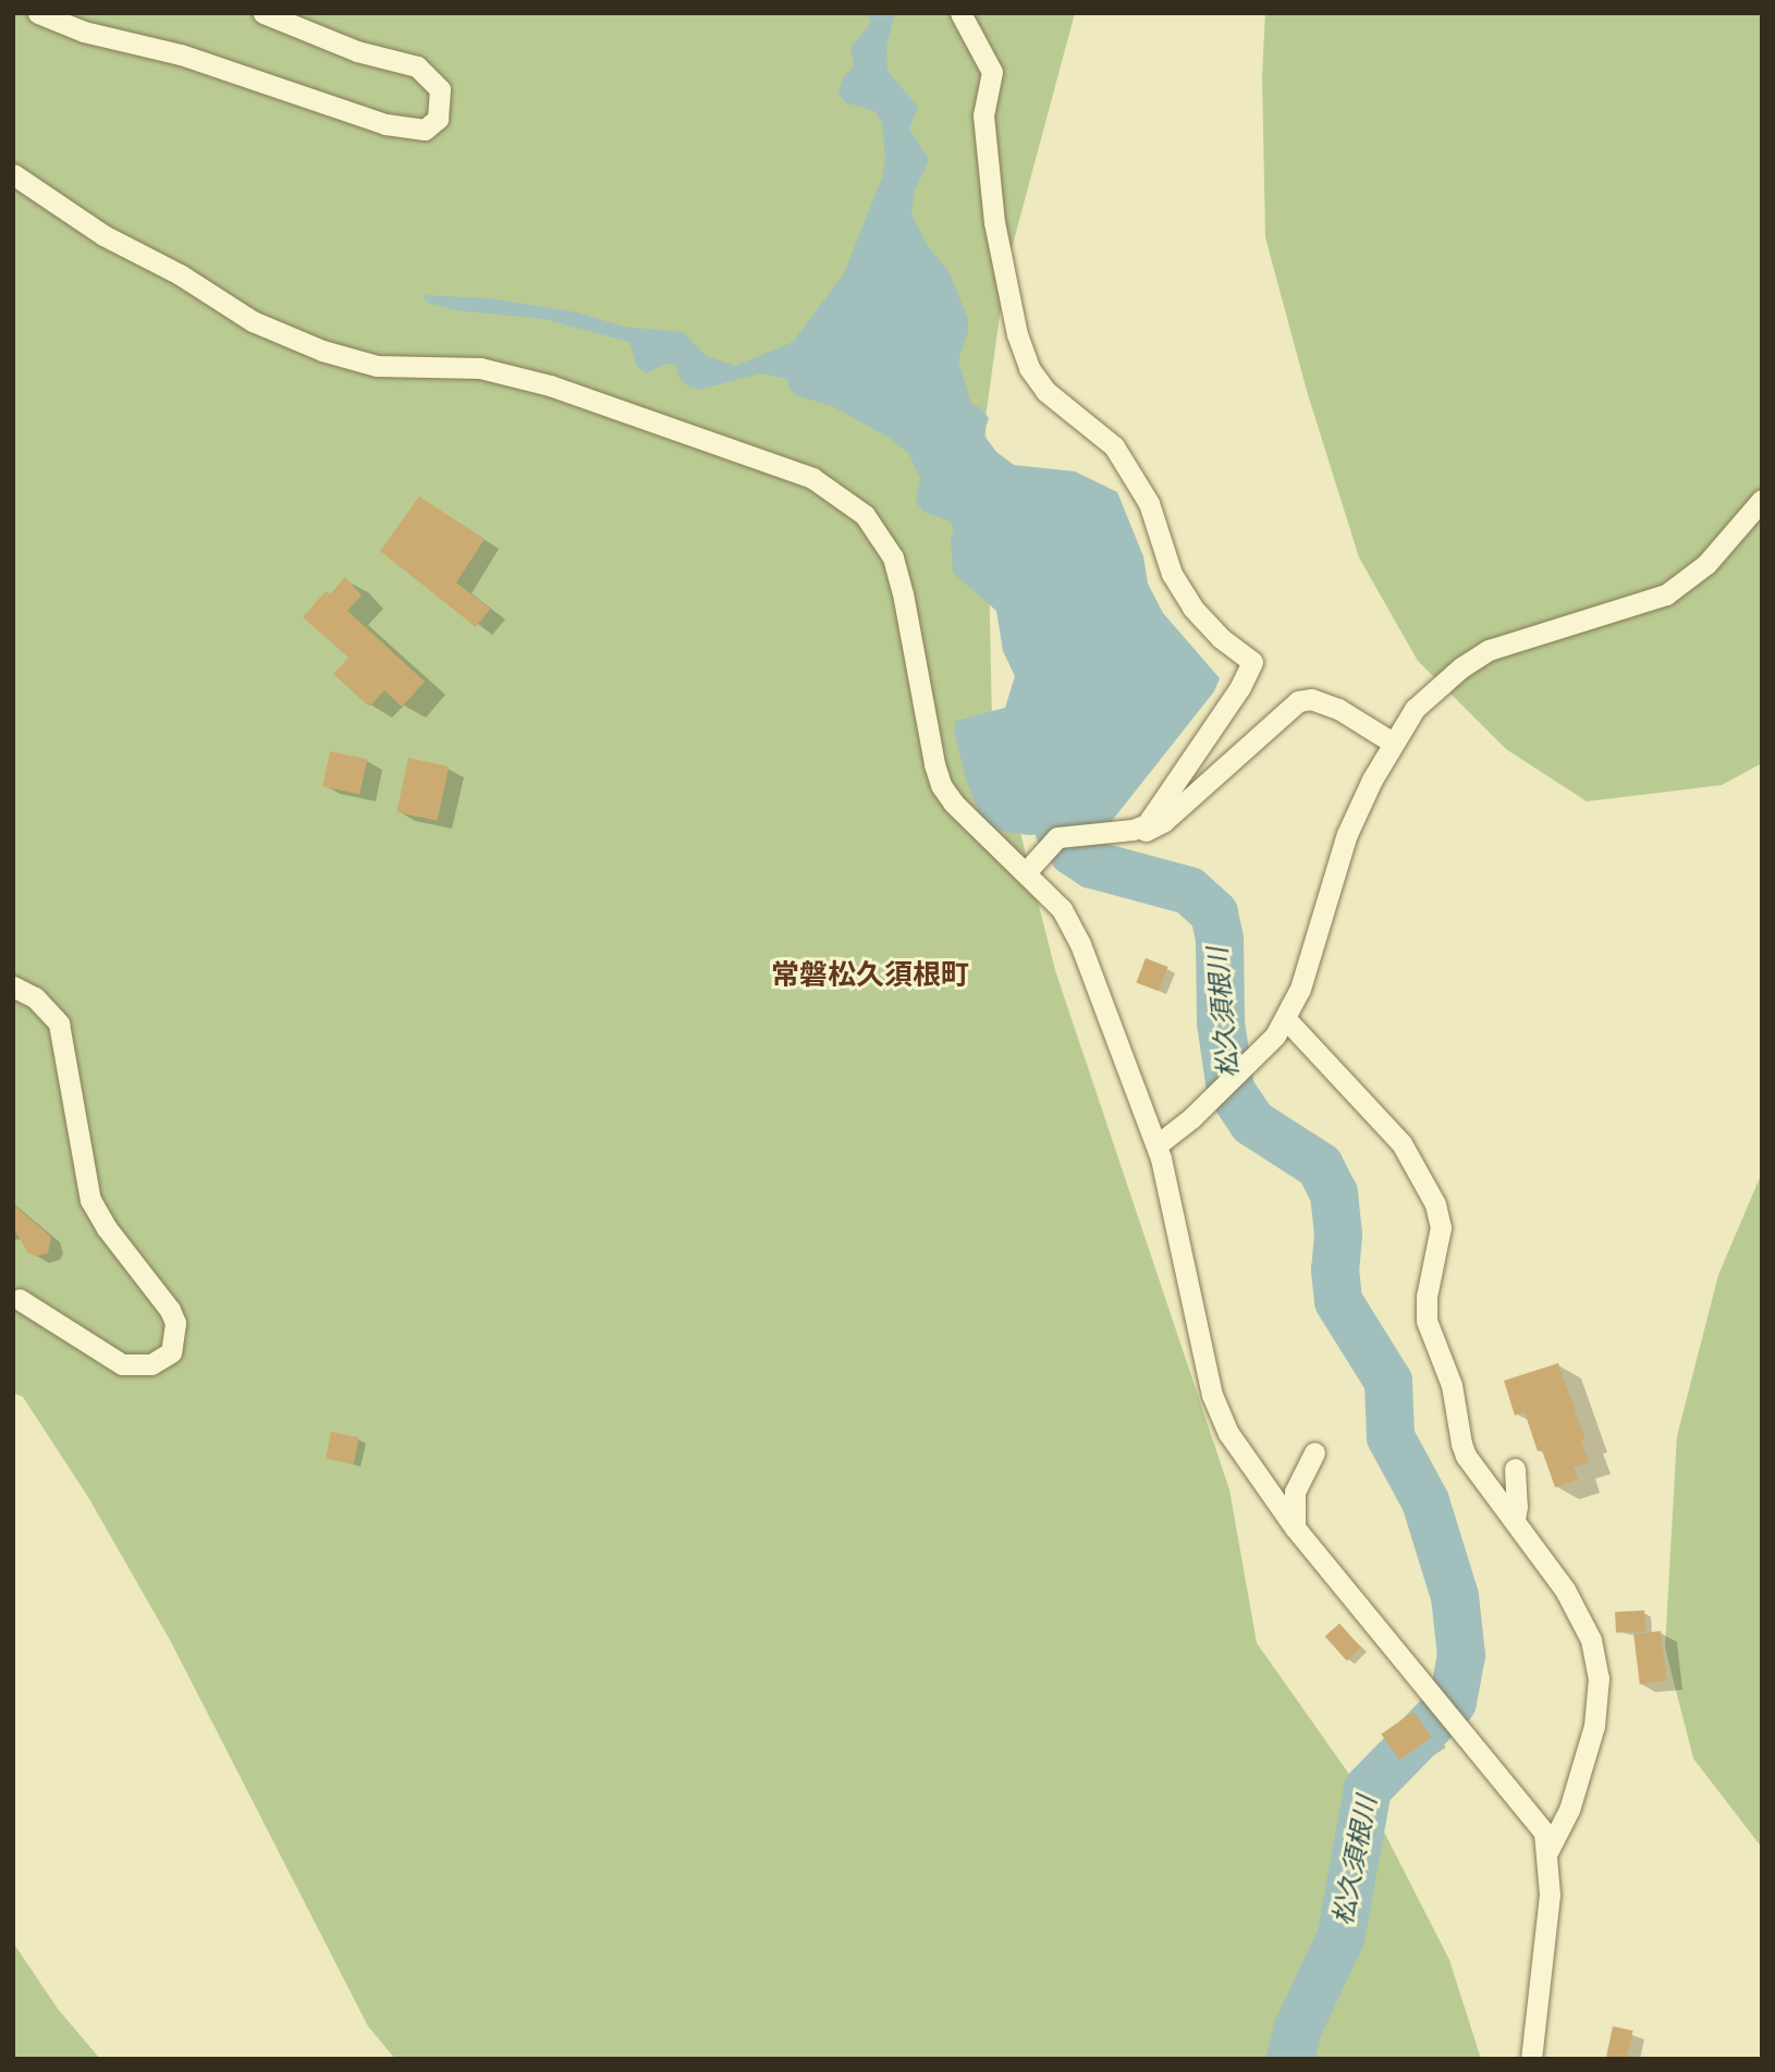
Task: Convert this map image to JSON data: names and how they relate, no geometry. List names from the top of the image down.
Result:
{
  "districts": ["常磐松久須根町"],
  "water": ["松久須根川"]
}
